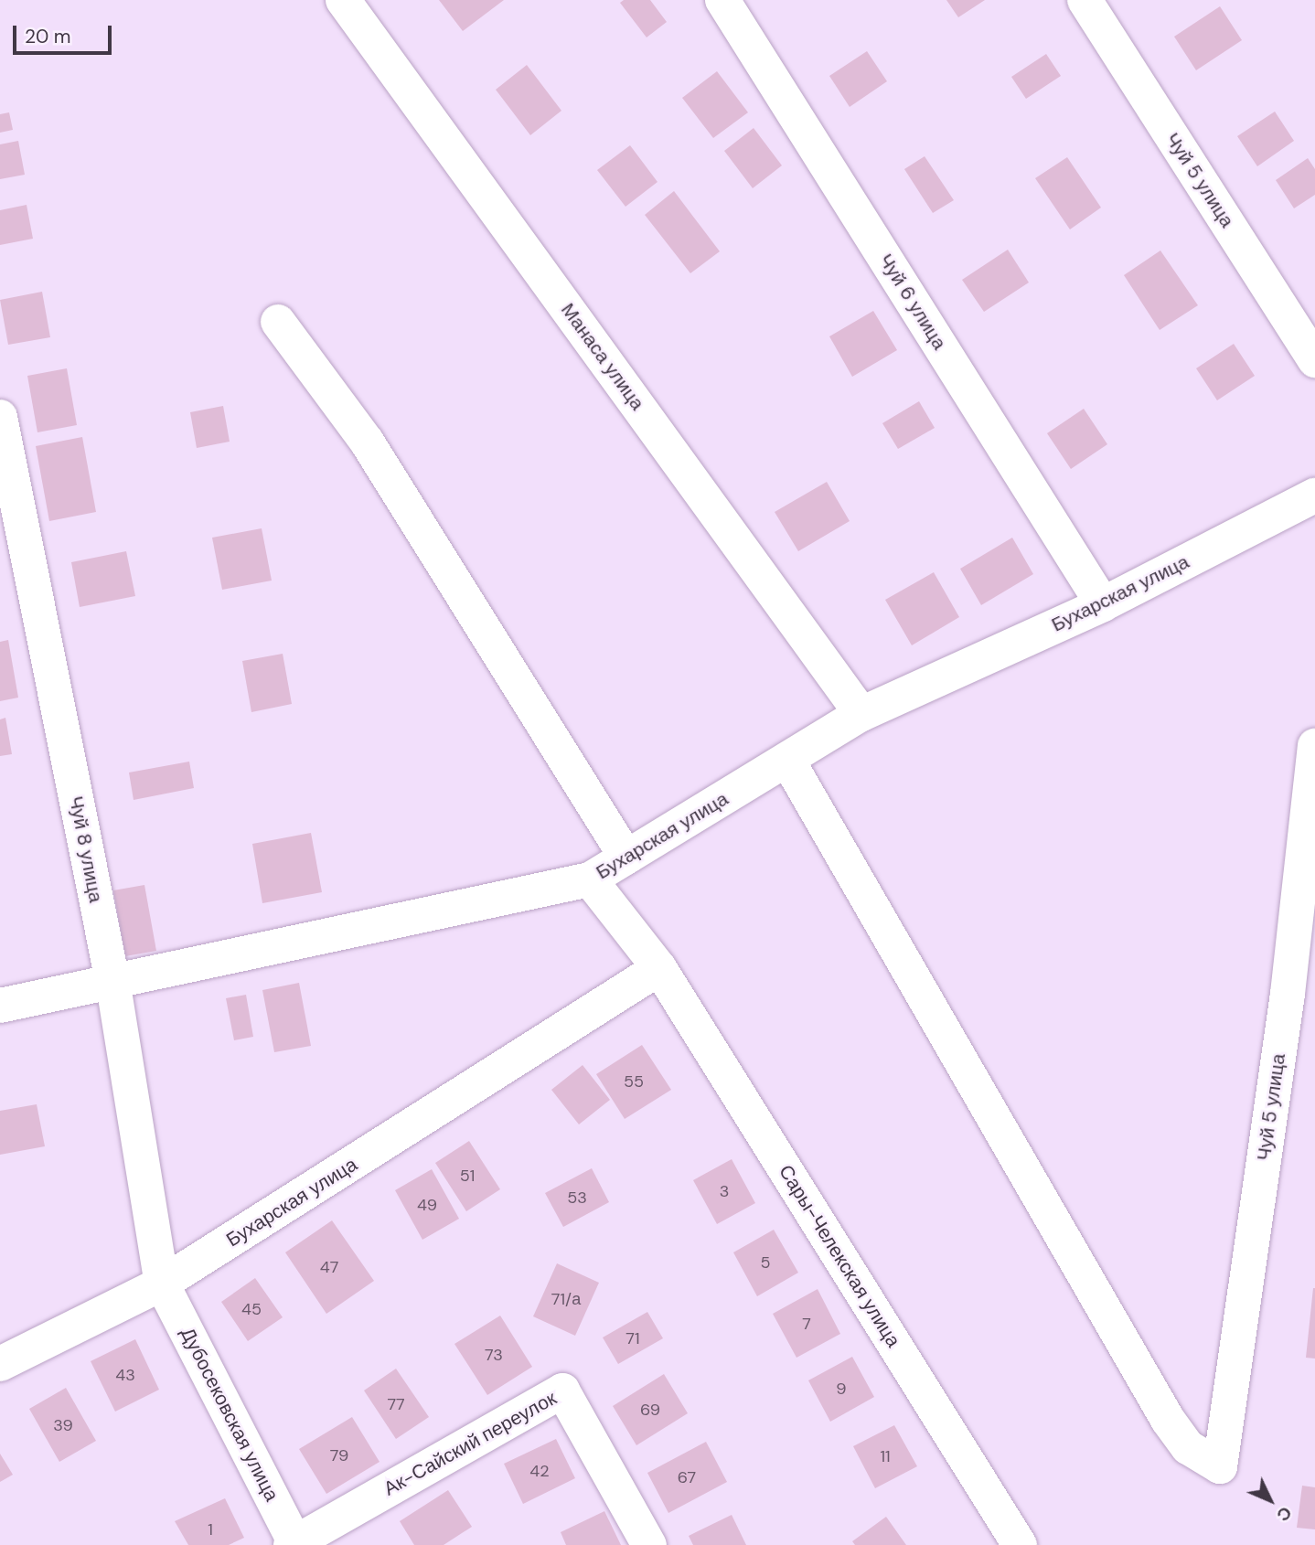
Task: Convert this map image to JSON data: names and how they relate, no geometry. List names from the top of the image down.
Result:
{
  "streets": {
    "street": [
      "Чуй 5 улица",
      "Чуй 6 улица",
      "Манаса улица",
      "Бухарская улица",
      "Чуй 8 улица",
      "Сары-Челекская улица",
      "Дубосековская улица",
      "Ак-Сайский переулок"
    ]
  },
  "crossings": [
    ["Чуй 5 улица", "Бухарская улица"],
    ["Чуй 6 улица", "Бухарская улица"],
    ["Манаса улица", "Бухарская улица"],
    ["Бухарская улица", "Чуй 8 улица"],
    ["Бухарская улица", "Сары-Челекская улица"],
    ["Бухарская улица", "Дубосековская улица"],
    ["Чуй 8 улица", "Дубосековская улица"],
    ["Дубосековская улица", "Ак-Сайский переулок"]
  ],
  "house_numbers": [
    "55",
    "51",
    "3",
    "53",
    "49",
    "5",
    "47",
    "71/а",
    "45",
    "7",
    "71",
    "73",
    "43",
    "9",
    "77",
    "69",
    "39",
    "79",
    "11",
    "42",
    "67",
    "1"
  ],
  "scale_bar": "20 m",
  "north": "bottom right"
}
